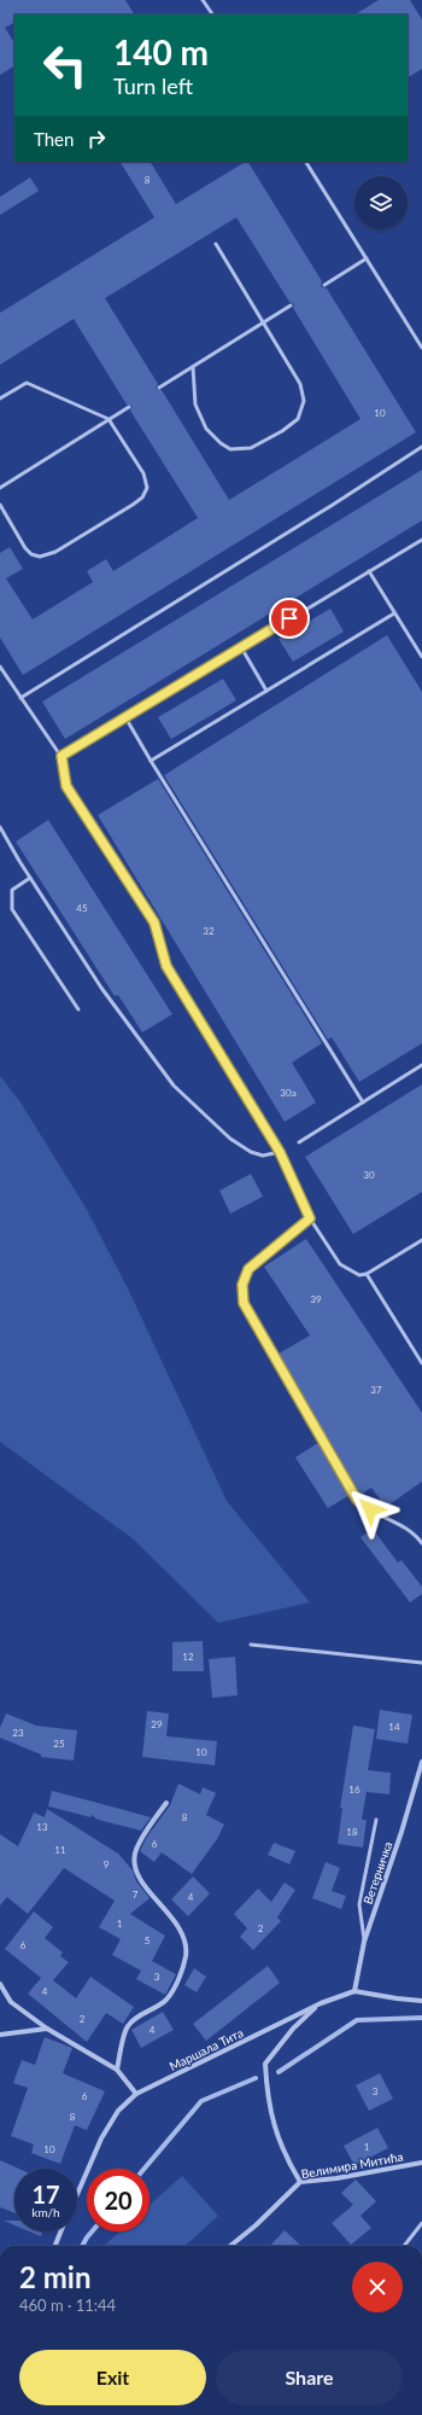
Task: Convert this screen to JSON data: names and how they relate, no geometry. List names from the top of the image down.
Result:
{
  "streets": {
    "street": ["Ветерничка", "Маршала Тита", "Велимира Митића"]
  },
  "crossings": [
    ["Ветерничка", "Маршала Тита"]
  ],
  "house_numbers": [
    "8",
    "10",
    "45",
    "32",
    "30a",
    "30",
    "39",
    "37",
    "12",
    "29",
    "14",
    "23",
    "25",
    "10",
    "16",
    "8",
    "13",
    "18",
    "6",
    "11",
    "9",
    "7",
    "4",
    "1",
    "2",
    "5",
    "6",
    "3",
    "4",
    "2",
    "4",
    "3",
    "6",
    "8",
    "1",
    "10"
  ],
  "page": {
    "turn": ["140 m", "Turn left"],
    "then": "Then",
    "speed": "17 km/h",
    "limit": "20",
    "heading": ["2 min", "460 m · 11:44"],
    "buttons": ["Exit", "Share"]
  }
}
